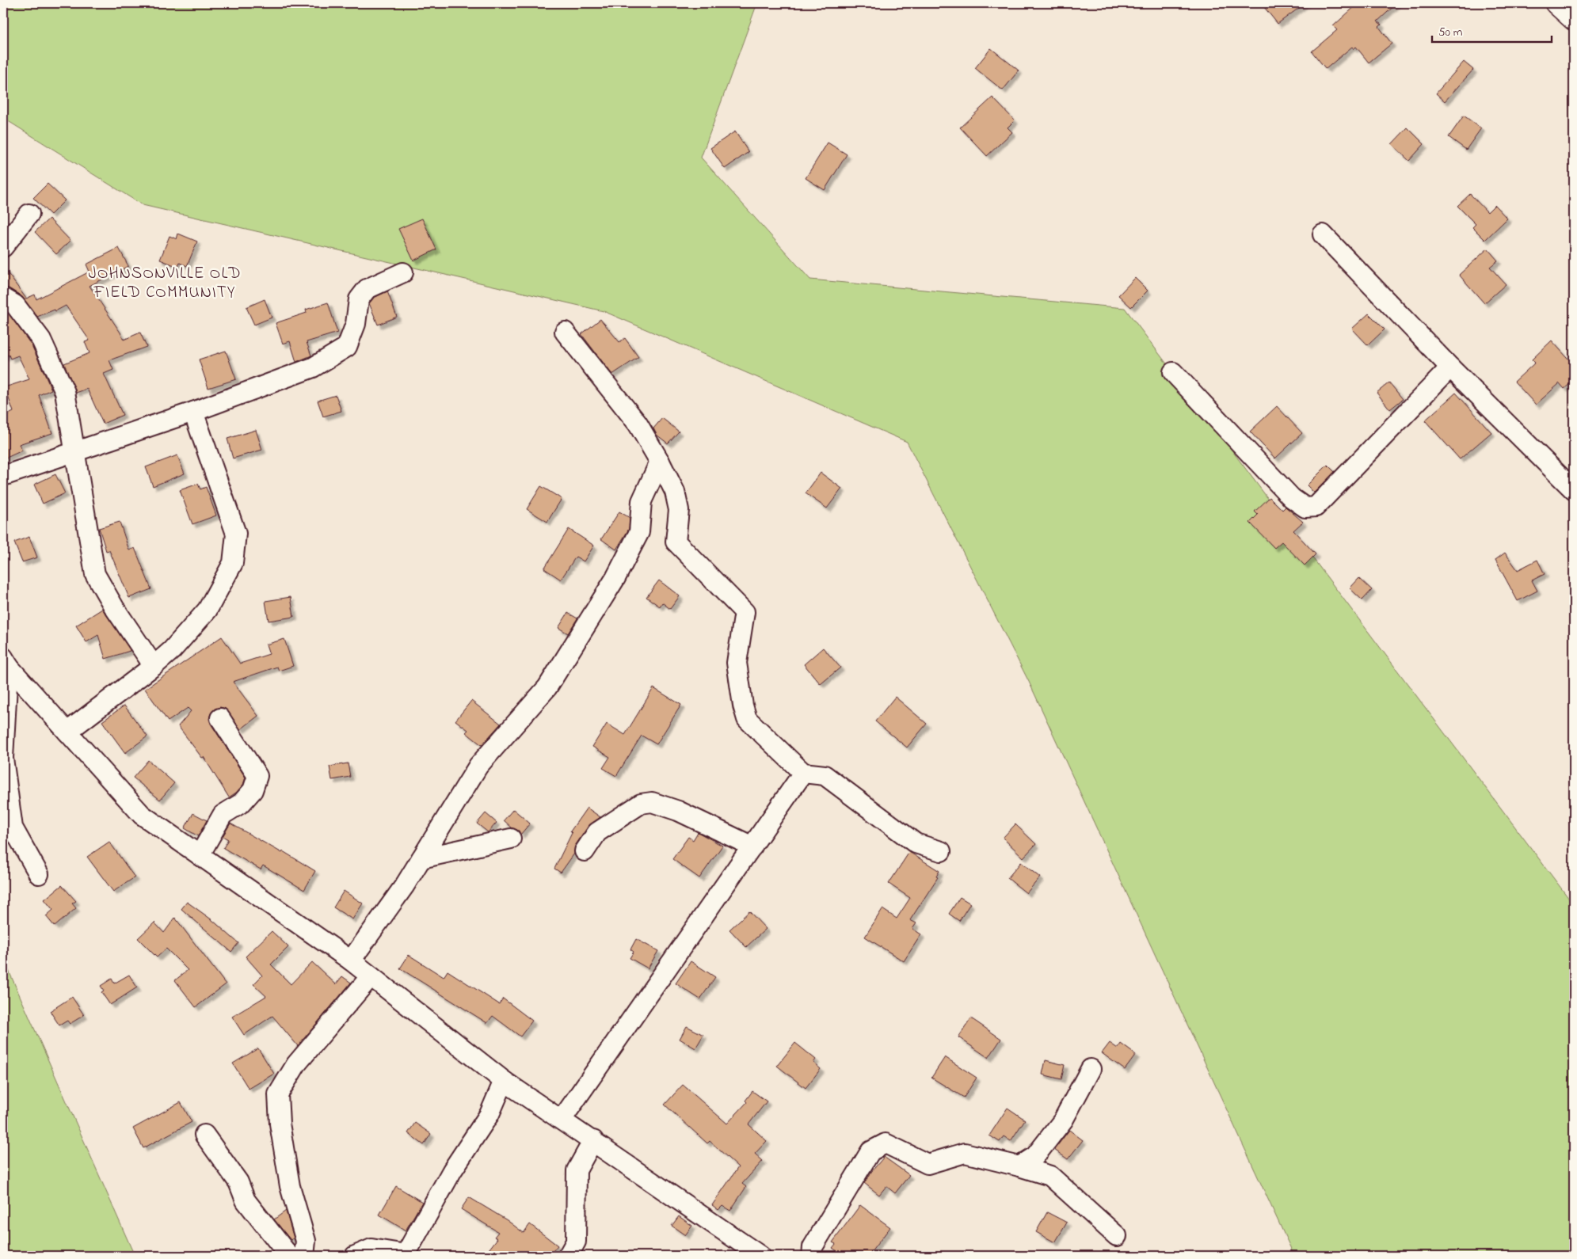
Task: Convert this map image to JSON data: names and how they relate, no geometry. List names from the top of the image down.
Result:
{
  "districts": ["JOHNSONVILLE OLD FIELD COMMUNITY"],
  "scale_bar": "50 m"
}
